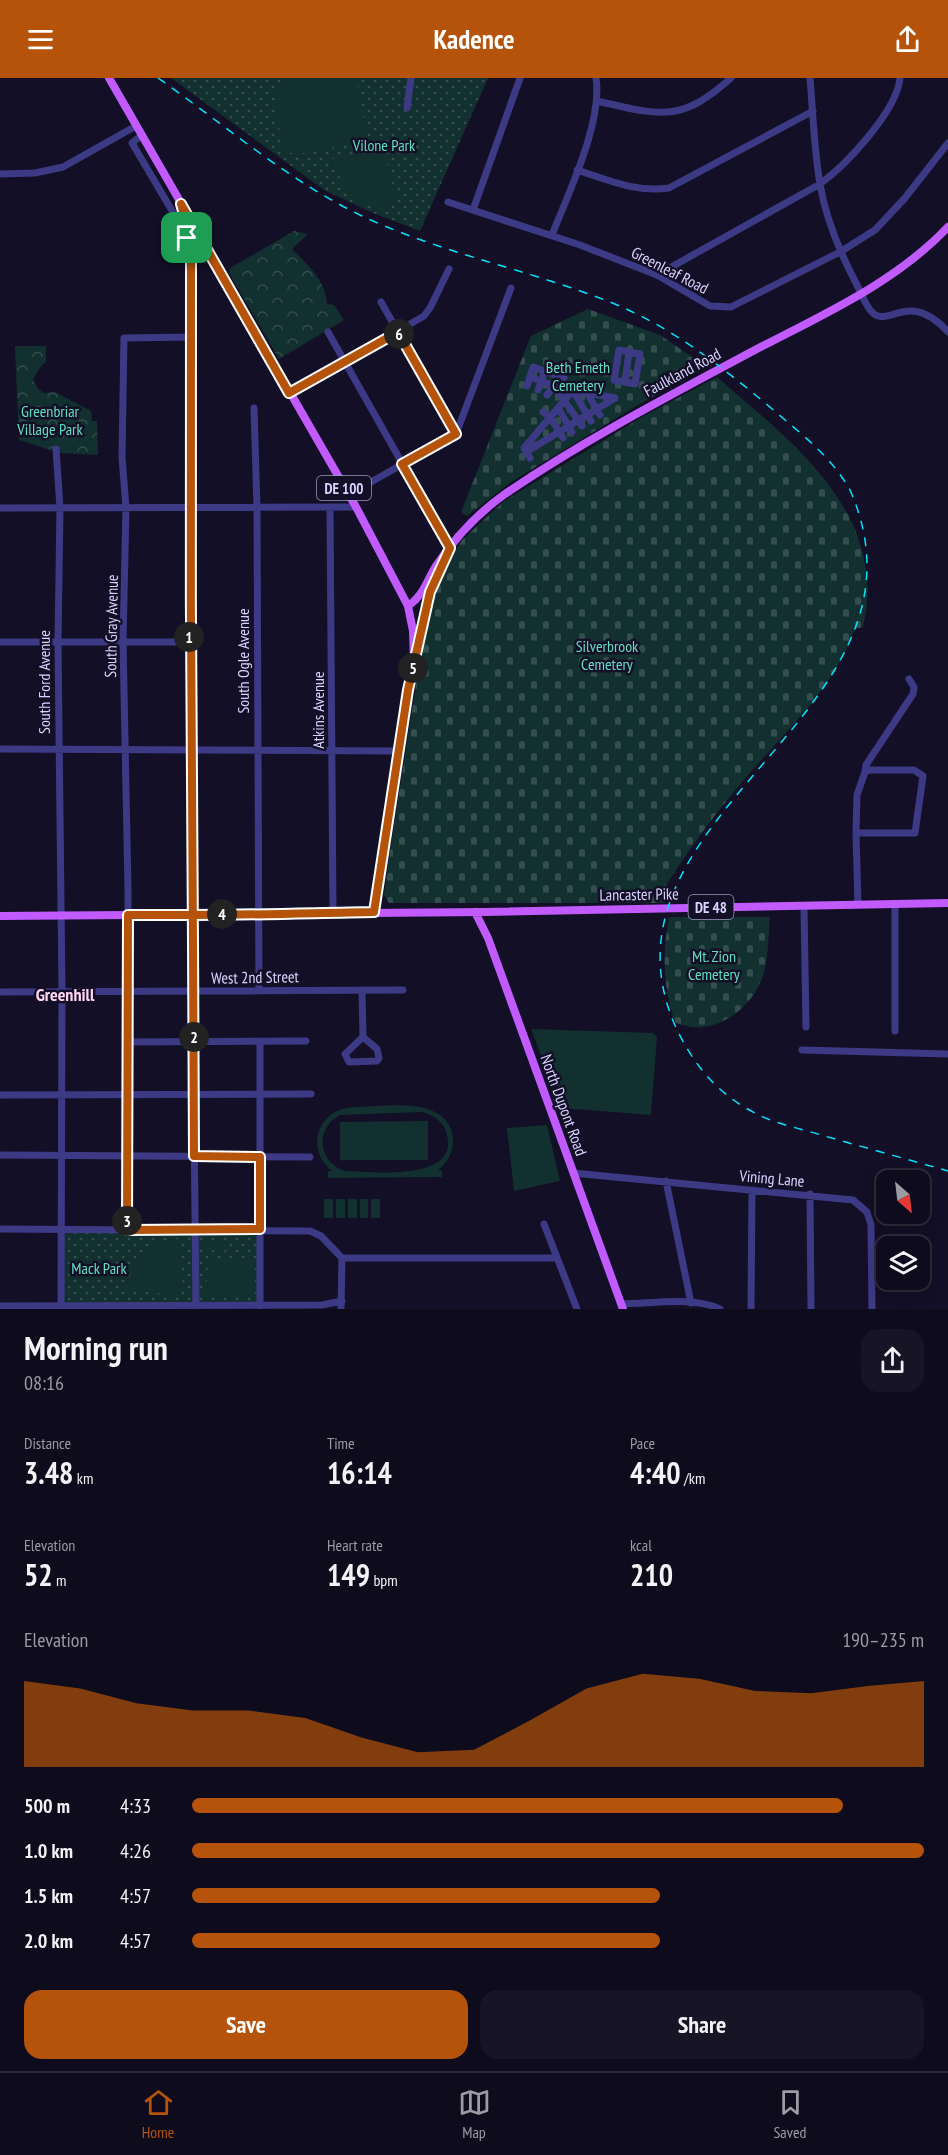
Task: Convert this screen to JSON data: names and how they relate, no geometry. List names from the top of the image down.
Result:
{
  "streets": {
    "main road": [
      "Faulkland Road",
      "DE 100",
      "Lancaster Pike",
      "DE 48",
      "North Dupont Road"
    ],
    "street": [
      "Greenleaf Road",
      "South Gray Avenue",
      "South Ogle Avenue",
      "South Ford Avenue",
      "Atkins Avenue",
      "West 2nd Street",
      "Vining Lane"
    ]
  },
  "crossings": [
    ["Faulkland Road", "DE 100"],
    ["DE 100", "DE 48"],
    ["South Gray Avenue", "DE 48"],
    ["South Gray Avenue", "West 2nd Street"],
    ["South Ogle Avenue", "DE 48"],
    ["South Ogle Avenue", "West 2nd Street"],
    ["South Ford Avenue", "DE 48"],
    ["South Ford Avenue", "West 2nd Street"],
    ["Atkins Avenue", "DE 48"],
    ["Lancaster Pike", "DE 48"],
    ["Lancaster Pike", "North Dupont Road"],
    ["DE 48", "North Dupont Road"],
    ["North Dupont Road", "Vining Lane"]
  ],
  "districts": ["Greenhill"],
  "parks": [
    "Vilone Park",
    "Beth Emeth Cemetery",
    "Greenbriar Village Park",
    "Silverbrook Cemetery",
    "Mt. Zion Cemetery",
    "Mack Park"
  ],
  "north": "bottom right",
  "page": {
    "header": "Kadence",
    "pins": [
      "6",
      "1",
      "5",
      "4",
      "2",
      "3"
    ],
    "heading": ["Morning run", "08:16"],
    "stats": [
      ["Distance", "3.48 km"],
      ["Time", "16:14"],
      ["Pace", "4:40 /km"],
      ["Elevation", "52 m"],
      ["Heart rate", "149 bpm"],
      ["kcal", "210"]
    ],
    "chart": ["Elevation", "190–235 m"],
    "list": [
      {
        "name": "500 m",
        "note": "4:33"
      },
      {
        "name": "1.0 km",
        "note": "4:26"
      },
      {
        "name": "1.5 km",
        "note": "4:57"
      },
      {
        "name": "2.0 km",
        "note": "4:57"
      }
    ],
    "buttons": ["Save", "Share"],
    "tabs": ["Home", "Map", "Saved"]
  }
}
